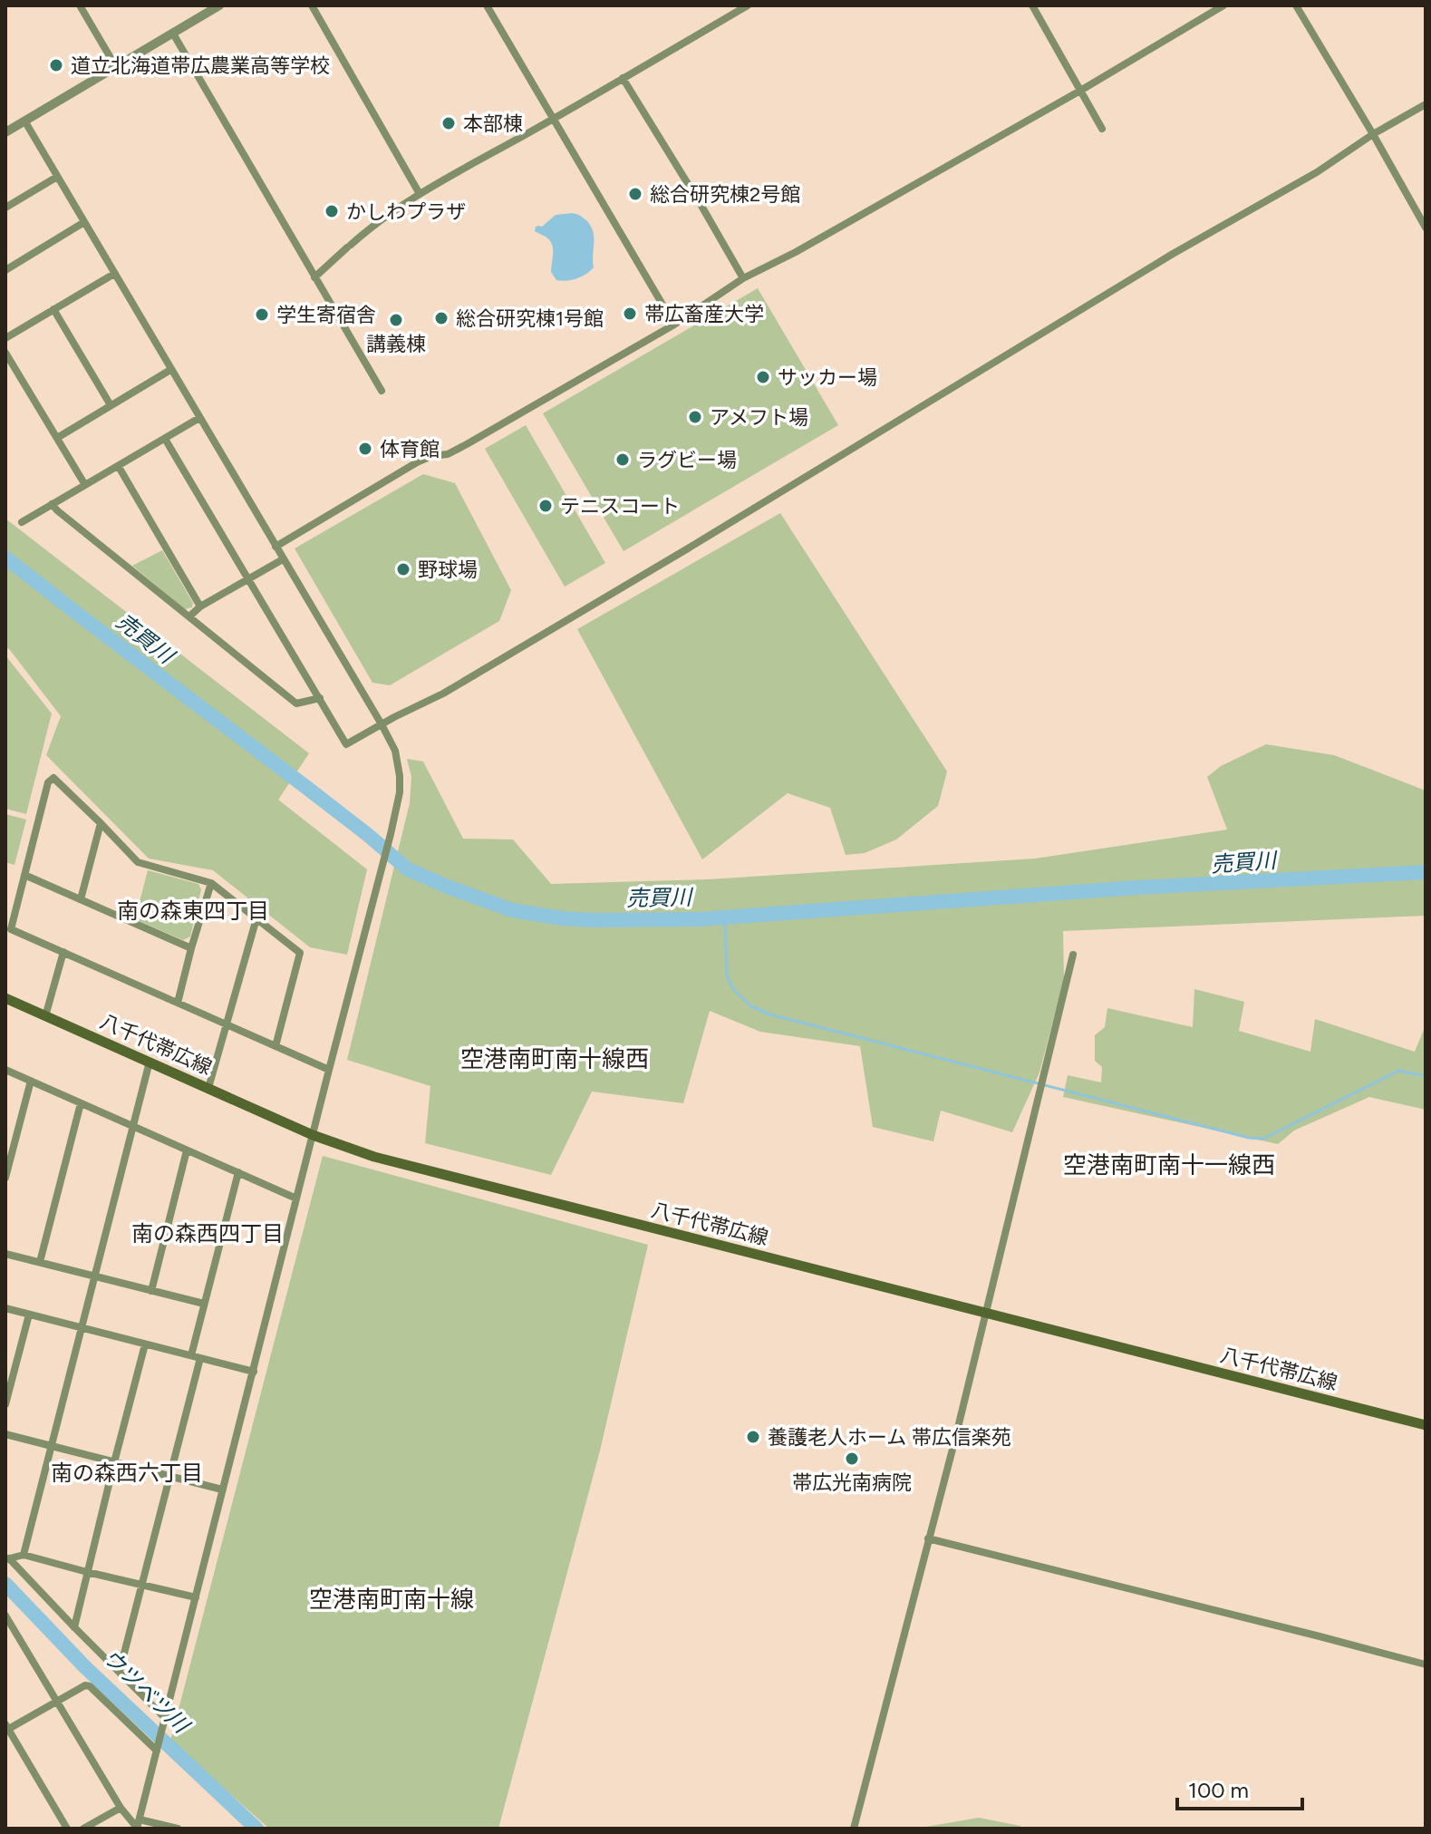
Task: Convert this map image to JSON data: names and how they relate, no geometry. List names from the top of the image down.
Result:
{
  "streets": {
    "main road": ["八千代帯広線"]
  },
  "districts": [
    "南の森東四丁目",
    "空港南町南十線西",
    "空港南町南十一線西",
    "南の森西四丁目",
    "南の森西六丁目",
    "空港南町南十線"
  ],
  "water": ["売買川", "ウツベツ川"],
  "places": [
    "道立北海道帯広農業高等学校",
    "本部棟",
    "総合研究棟2号館",
    "かしわプラザ",
    "帯広畜産大学",
    "学生寄宿舎",
    "総合研究棟1号館",
    "講義棟",
    "サッカー場",
    "アメフト場",
    "体育館",
    "ラグビー場",
    "テニスコート",
    "野球場",
    "養護老人ホーム 帯広信楽苑",
    "帯広光南病院"
  ],
  "scale_bar": "100 m"
}
